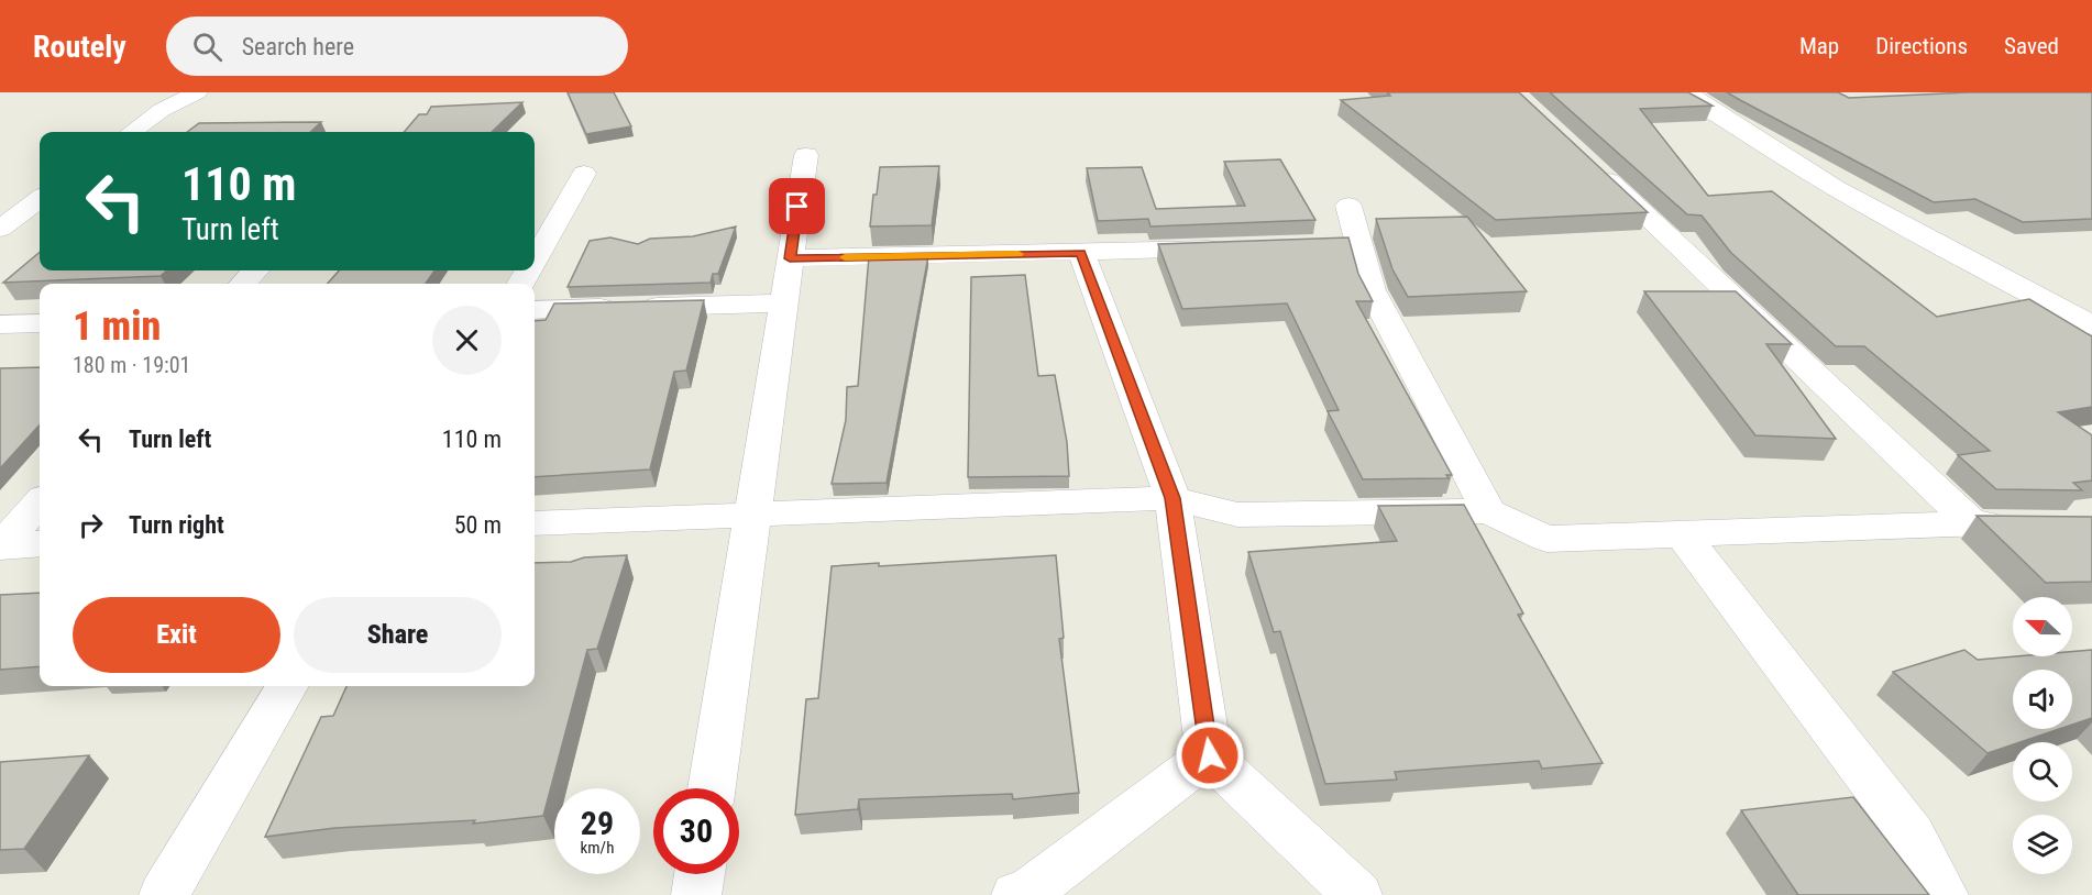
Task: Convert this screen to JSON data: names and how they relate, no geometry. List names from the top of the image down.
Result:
{
  "north": "left",
  "page": {
    "header": "Routely",
    "search": "Search here",
    "nav": ["Map", "Directions", "Saved"],
    "turn": ["110 m", "Turn left"],
    "heading": ["1 min", "180 m · 19:01"],
    "list": [
      {
        "name": "Turn left",
        "value": "110 m"
      },
      {
        "name": "Turn right",
        "value": "50 m"
      }
    ],
    "buttons": ["Exit", "Share"],
    "speed": "29 km/h",
    "limit": "30"
  }
}
